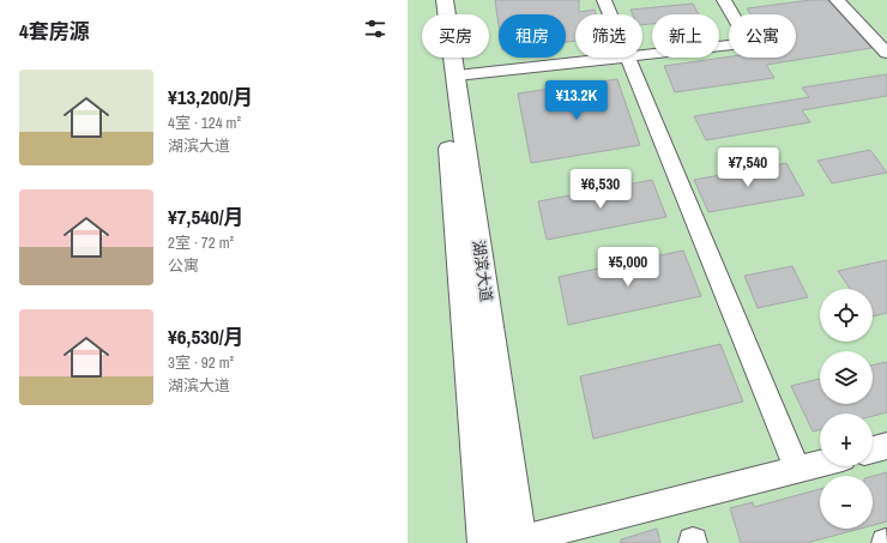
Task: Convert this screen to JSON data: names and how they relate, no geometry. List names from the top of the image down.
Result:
{
  "streets": {
    "highway": ["湖滨大道"]
  },
  "page": {
    "heading": "4套房源",
    "chip": [
      "买房",
      "租房",
      "筛选",
      "新上",
      "公寓"
    ],
    "list": [
      {
        "name": "¥13,200/月",
        "note": "4室 · 124 m² · 湖滨大道"
      },
      {
        "name": "¥7,540/月",
        "note": "2室 · 72 m² · 公寓"
      },
      {
        "name": "¥6,530/月",
        "note": "3室 · 92 m² · 湖滨大道"
      }
    ],
    "price": [
      "¥13.2K",
      "¥7,540",
      "¥6,530",
      "¥5,000"
    ],
    "map_buttons": ["+", "−"]
  }
}
